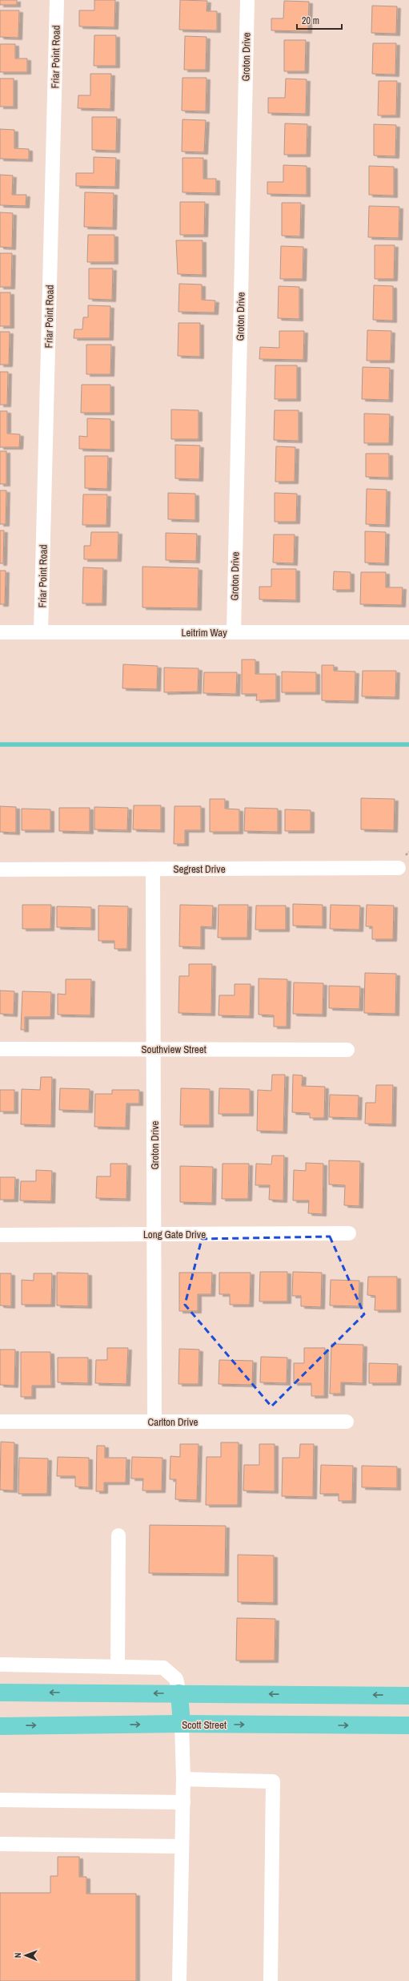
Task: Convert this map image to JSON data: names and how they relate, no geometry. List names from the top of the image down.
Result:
{
  "streets": {
    "main road": ["Scott Street"],
    "street": [
      "Friar Point Road",
      "Groton Drive",
      "Leitrim Way",
      "Segrest Drive",
      "Southview Street",
      "Long Gate Drive",
      "Carlton Drive"
    ]
  },
  "crossings": [
    ["Friar Point Road", "Leitrim Way"],
    ["Groton Drive", "Leitrim Way"],
    ["Groton Drive", "Segrest Drive"],
    ["Groton Drive", "Southview Street"],
    ["Groton Drive", "Long Gate Drive"],
    ["Groton Drive", "Carlton Drive"]
  ],
  "scale_bar": "20 m",
  "north": "left"
}
